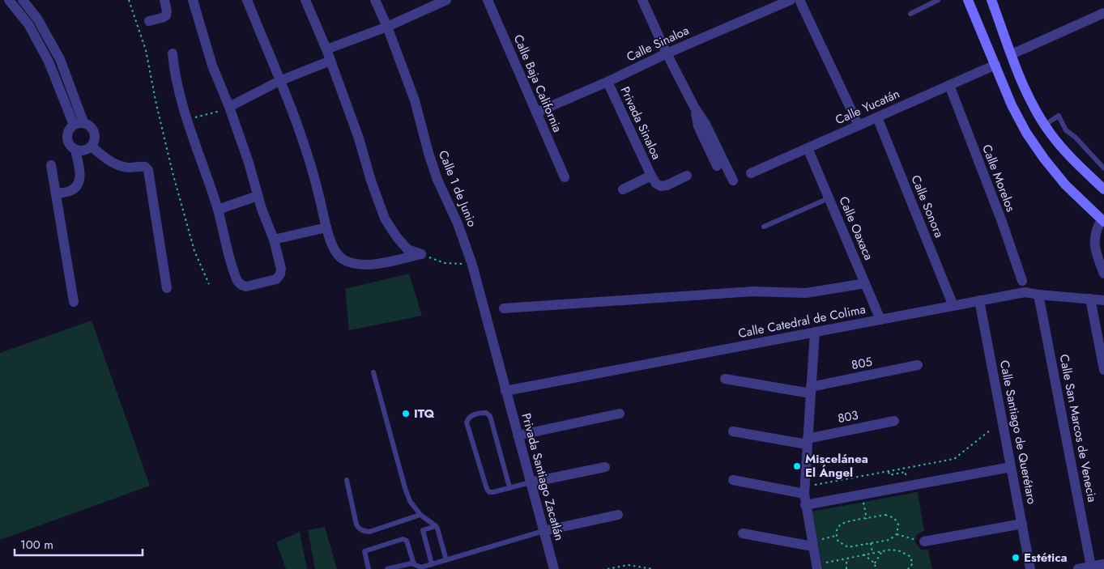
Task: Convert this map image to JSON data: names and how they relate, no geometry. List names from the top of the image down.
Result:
{
  "streets": {
    "street": [
      "Calle Sinaloa",
      "Calle Baja California",
      "Calle Yucatán",
      "Privada Sinaloa",
      "Calle Morelos",
      "Calle 1 de Junio",
      "Calle Sonora",
      "Calle Oaxaca",
      "Calle Catedral de Colima",
      "805",
      "803",
      "Calle San Marcos de Venecia",
      "Calle Santiago de Querétaro",
      "Privada Santiago Zacatlán"
    ]
  },
  "crossings": [
    ["Calle Sinaloa", "Calle Baja California"],
    ["Calle Sinaloa", "Privada Sinaloa"],
    ["Calle Yucatán", "Calle Morelos"],
    ["Calle Yucatán", "Calle Sonora"],
    ["Calle Yucatán", "Calle Oaxaca"],
    ["Calle 1 de Junio", "Calle Catedral de Colima"],
    ["Calle 1 de Junio", "Privada Santiago Zacatlán"],
    ["Calle Sonora", "Calle Catedral de Colima"],
    ["Calle Oaxaca", "Calle Catedral de Colima"],
    ["Calle Catedral de Colima", "Calle San Marcos de Venecia"],
    ["Calle Catedral de Colima", "Calle Santiago de Querétaro"],
    ["Calle Catedral de Colima", "Privada Santiago Zacatlán"]
  ],
  "places": ["ITQ", "Miscelánea El Ángel", "Estética"],
  "scale_bar": "100 m"
}
